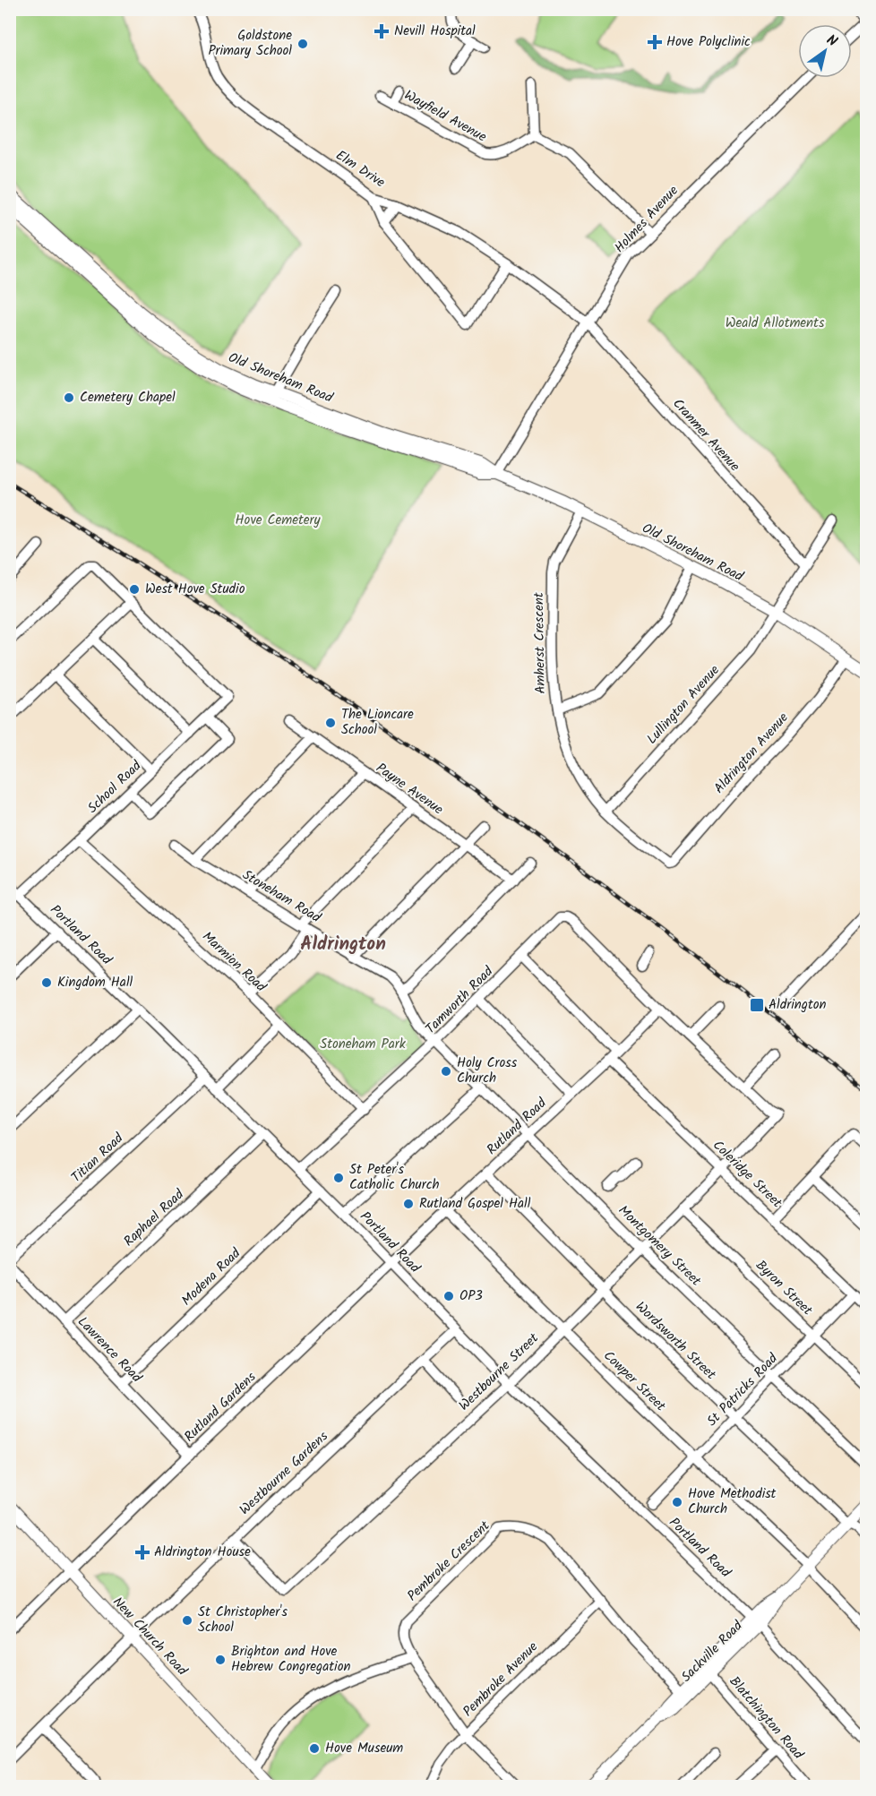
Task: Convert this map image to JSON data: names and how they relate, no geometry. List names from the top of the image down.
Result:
{
  "streets": {
    "main road": ["Old Shoreham Road", "New Church Road", "Sackville Road"],
    "street": [
      "Wayfield Avenue",
      "Elm Drive",
      "Holmes Avenue",
      "Cranmer Avenue",
      "Amherst Crescent",
      "Lullington Avenue",
      "Aldrington Avenue",
      "School Road",
      "Payne Avenue",
      "Stoneham Road",
      "Portland Road",
      "Marmion Road",
      "Tamworth Road",
      "Rutland Road",
      "Titian Road",
      "Coleridge Street",
      "Raphael Road",
      "Montgomery Street",
      "Modena Road",
      "Byron Street",
      "Wordsworth Street",
      "Lawrence Road",
      "Westbourne Street",
      "Cowper Street",
      "St Patricks Road",
      "Rutland Gardens",
      "Westbourne Gardens",
      "Pembroke Crescent",
      "Pembroke Avenue",
      "Blatchington Road"
    ]
  },
  "crossings": [
    ["Elm Drive", "Holmes Avenue"],
    ["Elm Drive", "Cranmer Avenue"],
    ["Holmes Avenue", "Old Shoreham Road"],
    ["Holmes Avenue", "Cranmer Avenue"],
    ["Old Shoreham Road", "Amherst Crescent"],
    ["Old Shoreham Road", "Lullington Avenue"],
    ["Old Shoreham Road", "Aldrington Avenue"],
    ["Cranmer Avenue", "Lullington Avenue"],
    ["Amherst Crescent", "Lullington Avenue"],
    ["Amherst Crescent", "Aldrington Avenue"],
    ["School Road", "Portland Road"],
    ["School Road", "Marmion Road"],
    ["Stoneham Road", "Tamworth Road"],
    ["Stoneham Road", "Montgomery Street"],
    ["Portland Road", "Tamworth Road"],
    ["Portland Road", "Rutland Road"],
    ["Portland Road", "Titian Road"],
    ["Portland Road", "Raphael Road"],
    ["Portland Road", "Modena Road"],
    ["Portland Road", "Westbourne Street"],
    ["Portland Road", "Rutland Gardens"],
    ["Portland Road", "Westbourne Gardens"],
    ["Portland Road", "Sackville Road"],
    ["Marmion Road", "Tamworth Road"],
    ["Tamworth Road", "Montgomery Street"],
    ["Rutland Road", "Coleridge Street"],
    ["Rutland Road", "Montgomery Street"],
    ["Rutland Road", "Wordsworth Street"],
    ["Rutland Road", "Cowper Street"],
    ["Rutland Road", "Rutland Gardens"],
    ["Coleridge Street", "Westbourne Street"],
    ["Coleridge Street", "St Patricks Road"],
    ["Raphael Road", "Lawrence Road"],
    ["Montgomery Street", "Westbourne Street"],
    ["Montgomery Street", "St Patricks Road"],
    ["Modena Road", "Lawrence Road"],
    ["Byron Street", "Westbourne Street"],
    ["Byron Street", "St Patricks Road"],
    ["Wordsworth Street", "Westbourne Street"],
    ["Wordsworth Street", "St Patricks Road"],
    ["Wordsworth Street", "Sackville Road"],
    ["Lawrence Road", "Rutland Gardens"],
    ["Westbourne Street", "Cowper Street"],
    ["Westbourne Street", "Westbourne Gardens"],
    ["Cowper Street", "St Patricks Road"],
    ["Cowper Street", "Sackville Road"],
    ["Rutland Gardens", "New Church Road"],
    ["Westbourne Gardens", "New Church Road"],
    ["Pembroke Crescent", "Sackville Road"],
    ["Pembroke Crescent", "Pembroke Avenue"],
    ["Sackville Road", "Blatchington Road"]
  ],
  "districts": ["Aldrington"],
  "parks": ["Weald Allotments", "Hove Cemetery", "Stoneham Park"],
  "places": {
    "health": ["Nevill Hospital", "Hove Polyclinic", "Aldrington House"],
    "other": [
      "Goldstone Primary School",
      "Cemetery Chapel",
      "West Hove Studio",
      "The Lioncare School",
      "Kingdom Hall",
      "Holy Cross Church",
      "St Peter's Catholic Church",
      "Rutland Gospel Hall",
      "OP3",
      "Hove Methodist Church",
      "St Christopher's School",
      "Brighton and Hove Hebrew Congregation",
      "Hove Museum"
    ],
    "transit": ["Aldrington"]
  },
  "north": "top right"
}
